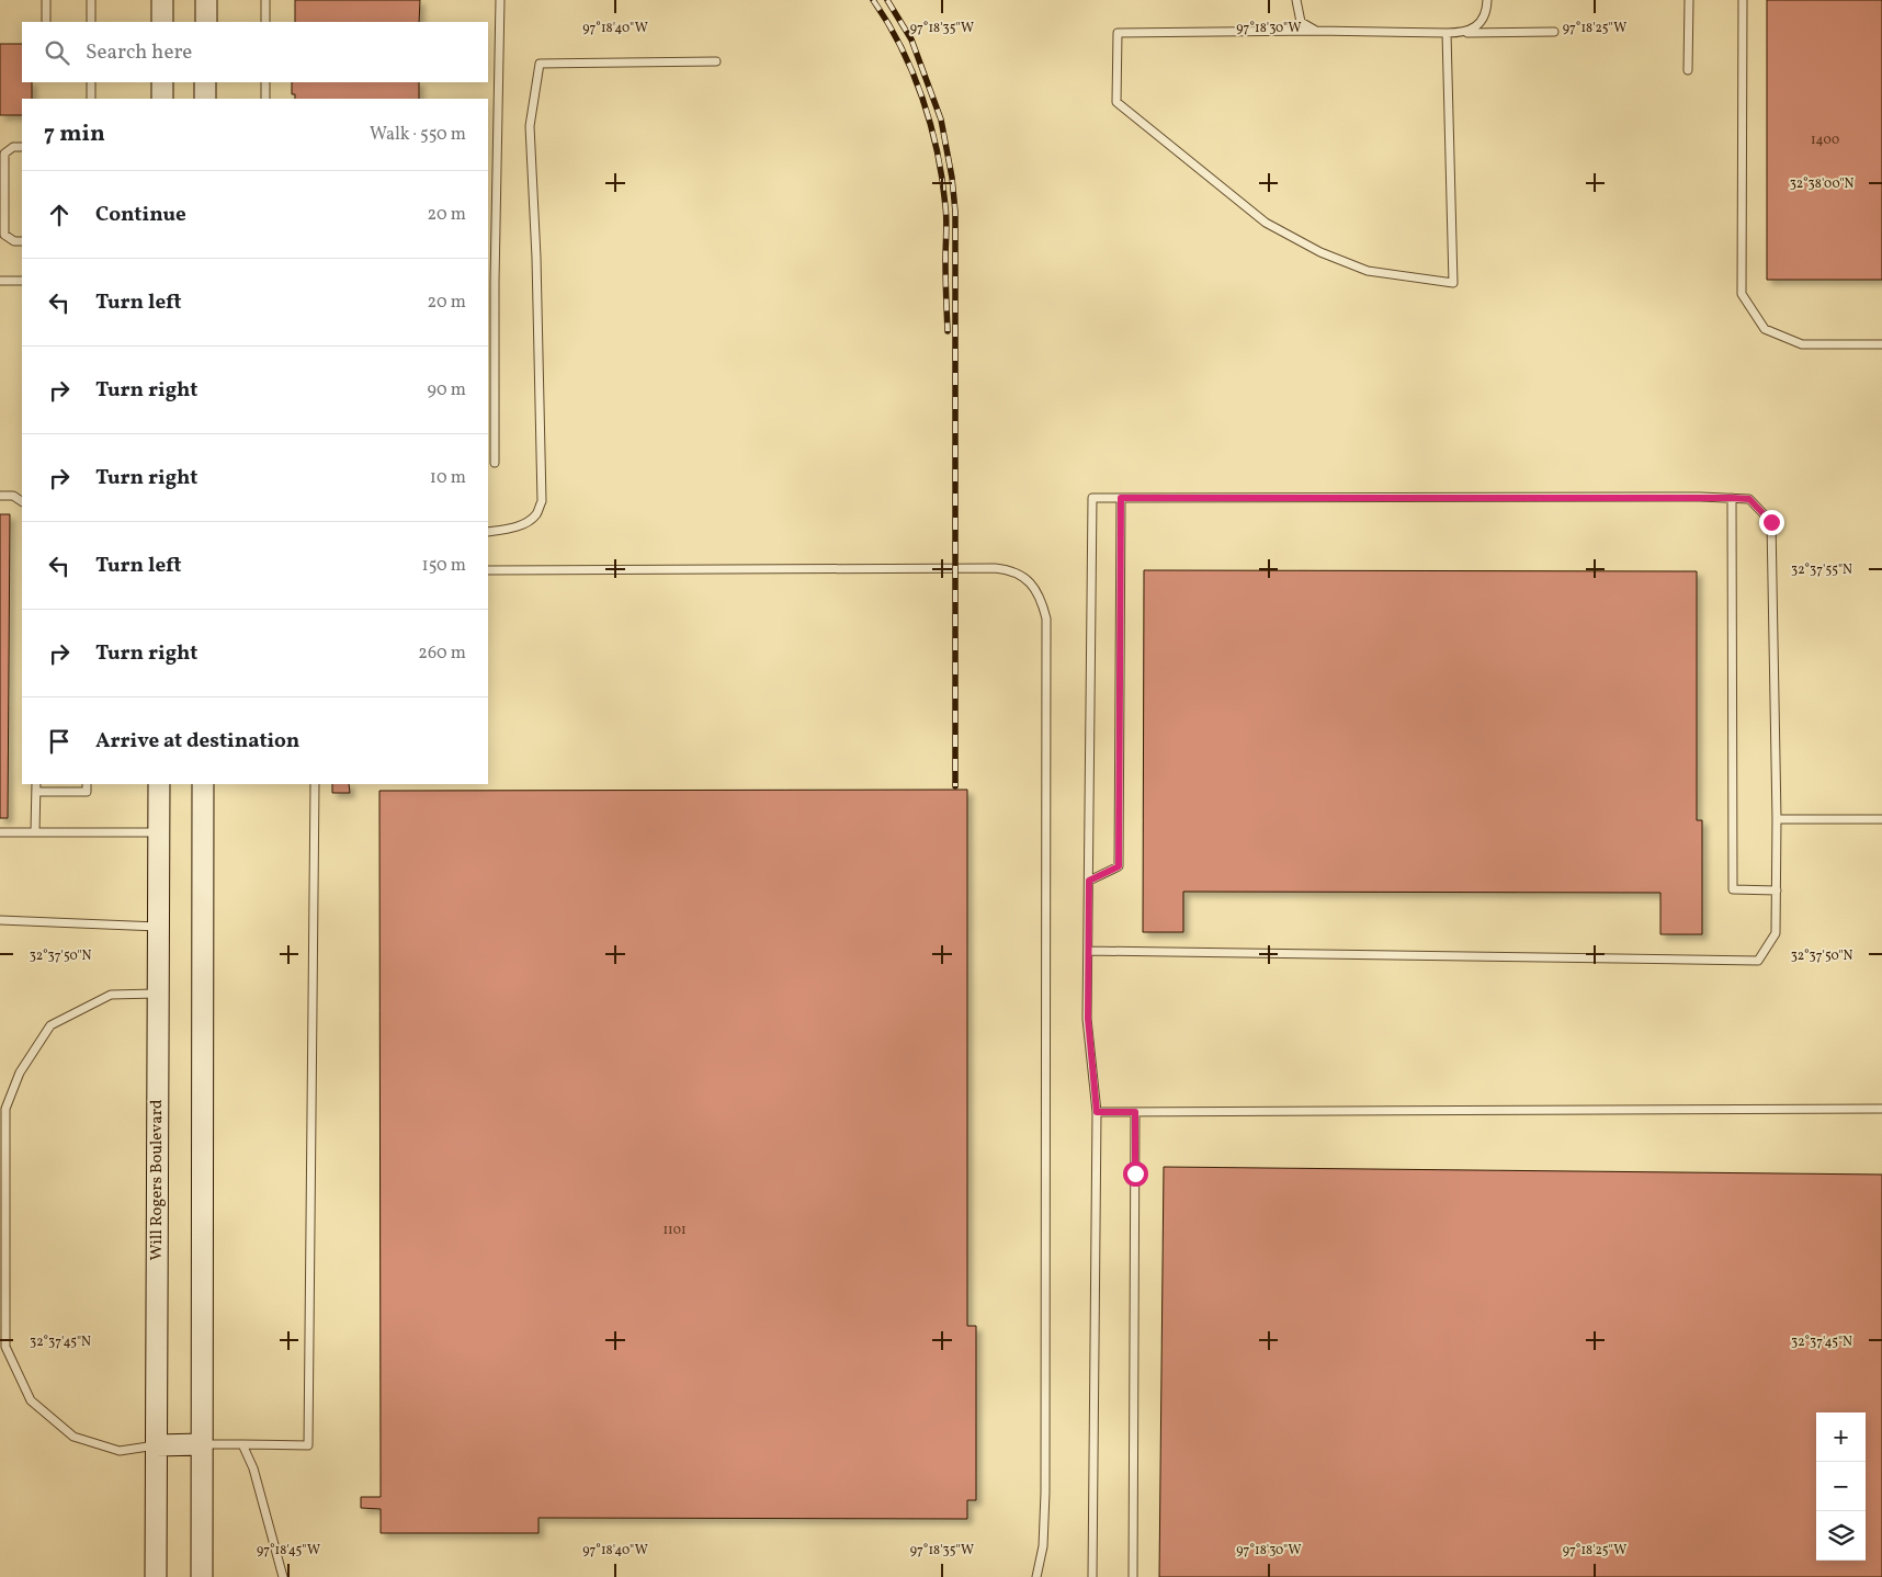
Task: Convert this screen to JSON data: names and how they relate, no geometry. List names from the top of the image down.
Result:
{
  "streets": {
    "main road": ["Will Rogers Boulevard"]
  },
  "house_numbers": ["1400", "1101"],
  "page": {
    "search": "Search here",
    "heading": ["7 min", "Walk · 550 m"],
    "list": [
      ["Continue", "20 m"],
      ["Turn left", "20 m"],
      ["Turn right", "90 m"],
      ["Turn right", "10 m"],
      ["Turn left", "150 m"],
      ["Turn right", "260 m"],
      "Arrive at destination"
    ],
    "map_buttons": ["+", "−"]
  },
  "coordinates": [
    "97°18'40\"W",
    "97°18'35\"W",
    "97°18'30\"W",
    "97°18'25\"W",
    "32°38'00\"N",
    "32°37'55\"N",
    "32°37'50\"N",
    "32°37'45\"N",
    "97°18'45\"W"
  ]
}
